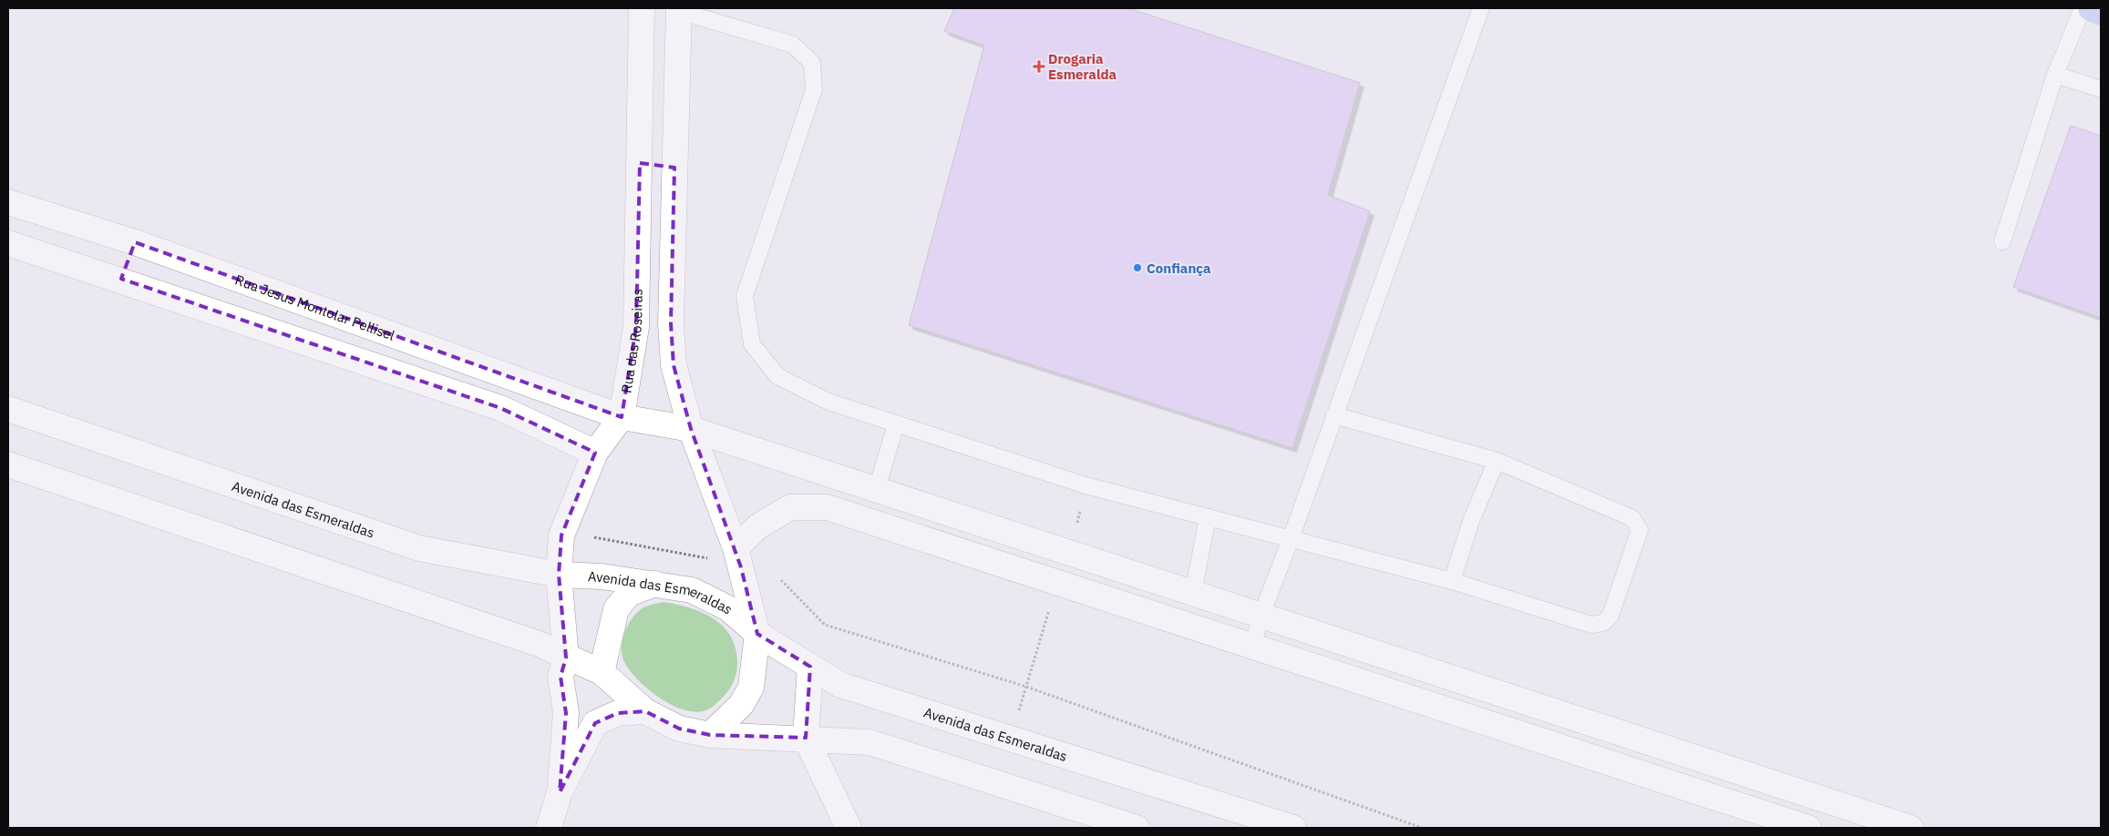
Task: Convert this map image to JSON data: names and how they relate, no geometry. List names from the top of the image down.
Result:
{
  "streets": {
    "main road": ["Rua Jesus Montolar Pellisel", "Rua das Roseiras", "Avenida das Esmeraldas"]
  },
  "crossings": [
    ["Rua Jesus Montolar Pellisel", "Rua das Roseiras"],
    ["Rua das Roseiras", "Avenida das Esmeraldas"]
  ],
  "places": {
    "health": ["Drogaria Esmeralda"],
    "other": ["Confiança"]
  }
}
